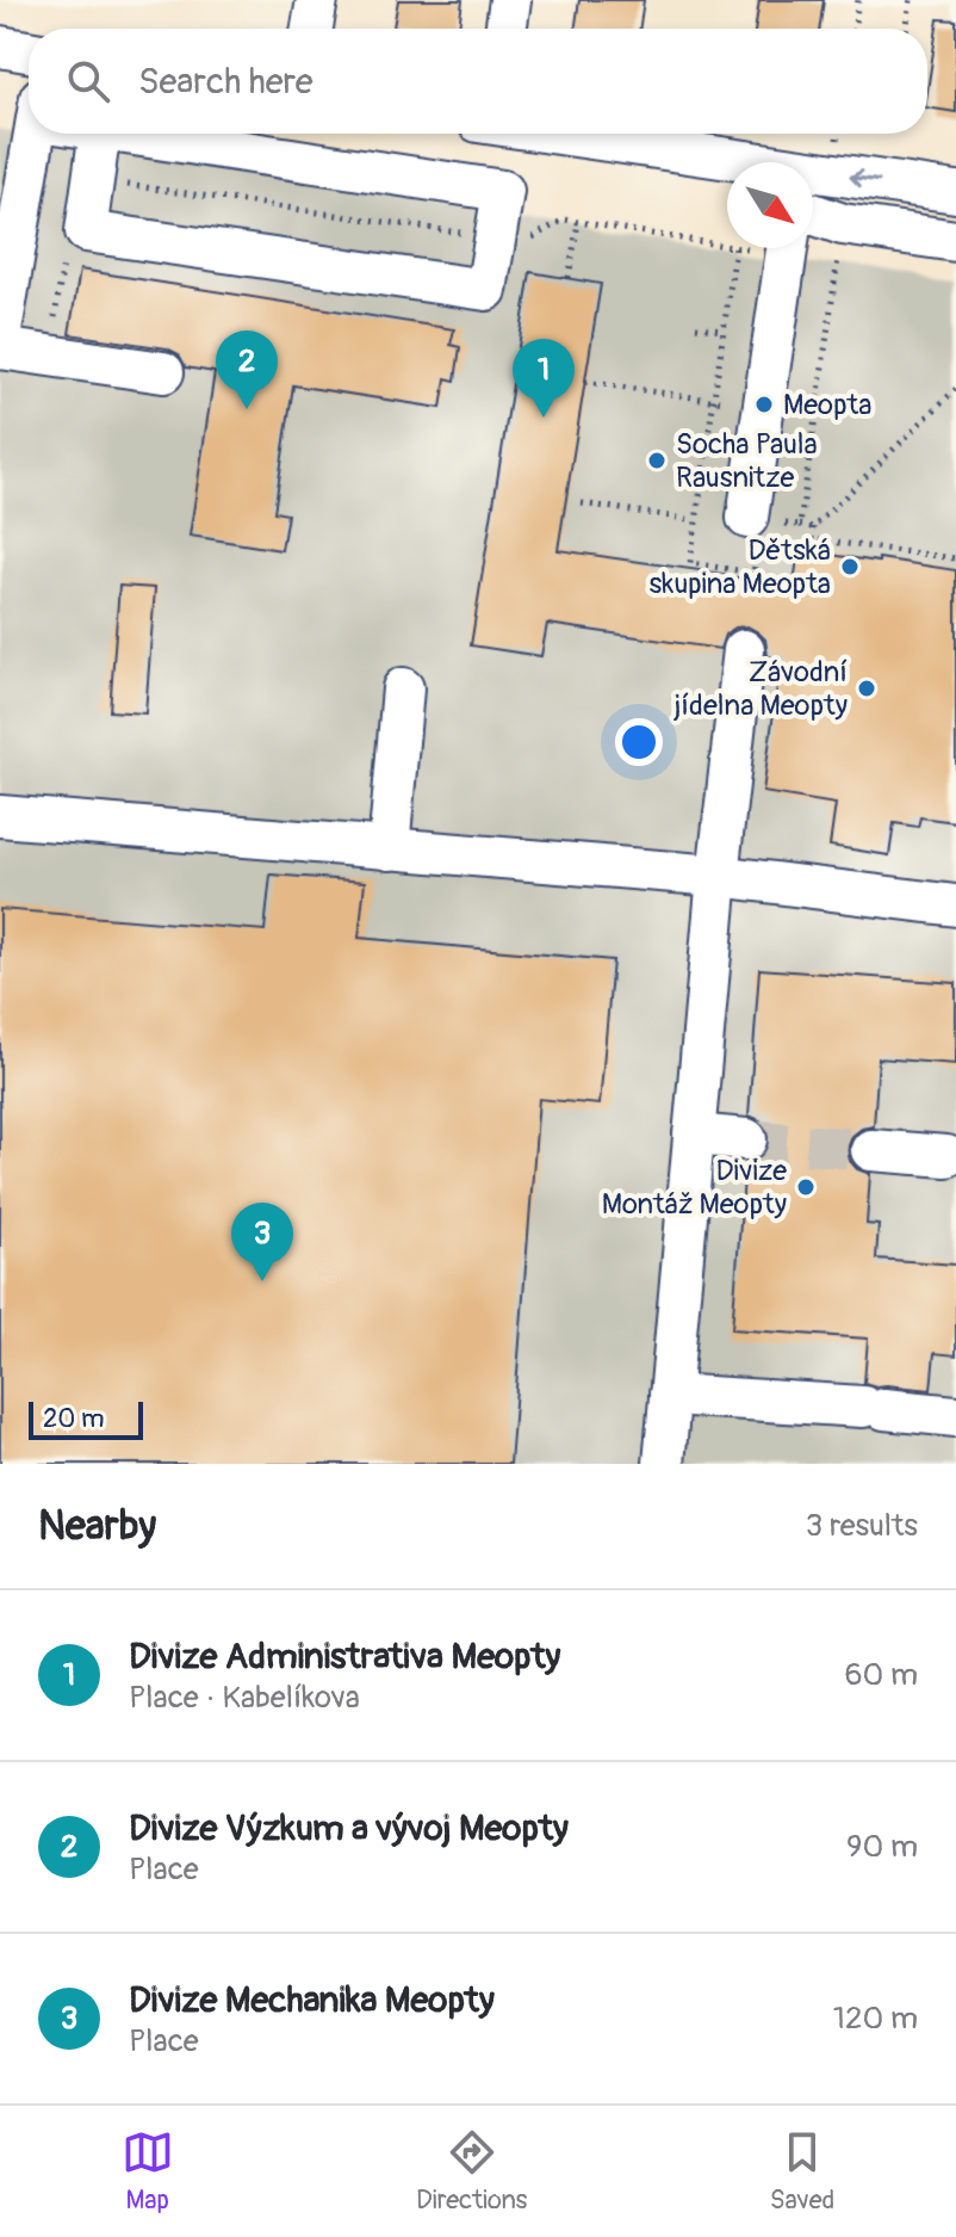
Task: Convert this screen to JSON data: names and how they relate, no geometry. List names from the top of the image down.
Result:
{
  "places": [
    "Meopta",
    "Socha Paula Rausnitze",
    "Dětská skupina Meopta",
    "Závodní jídelna Meopty",
    "Divize Montáž Meopty"
  ],
  "scale_bar": "20 m",
  "north": "bottom right",
  "page": {
    "search": "Search here",
    "pins": ["2", "1", "3"],
    "scale": "20 m",
    "heading": ["Nearby", "3 results"],
    "list": [
      {
        "mark": "1",
        "name": "Divize Administrativa Meopty",
        "note": "Place · Kabelíkova",
        "value": "60 m"
      },
      {
        "mark": "2",
        "name": "Divize Výzkum a vývoj Meopty",
        "note": "Place",
        "value": "90 m"
      },
      {
        "mark": "3",
        "name": "Divize Mechanika Meopty",
        "note": "Place",
        "value": "120 m"
      }
    ],
    "nav": ["Map", "Directions", "Saved"]
  }
}
